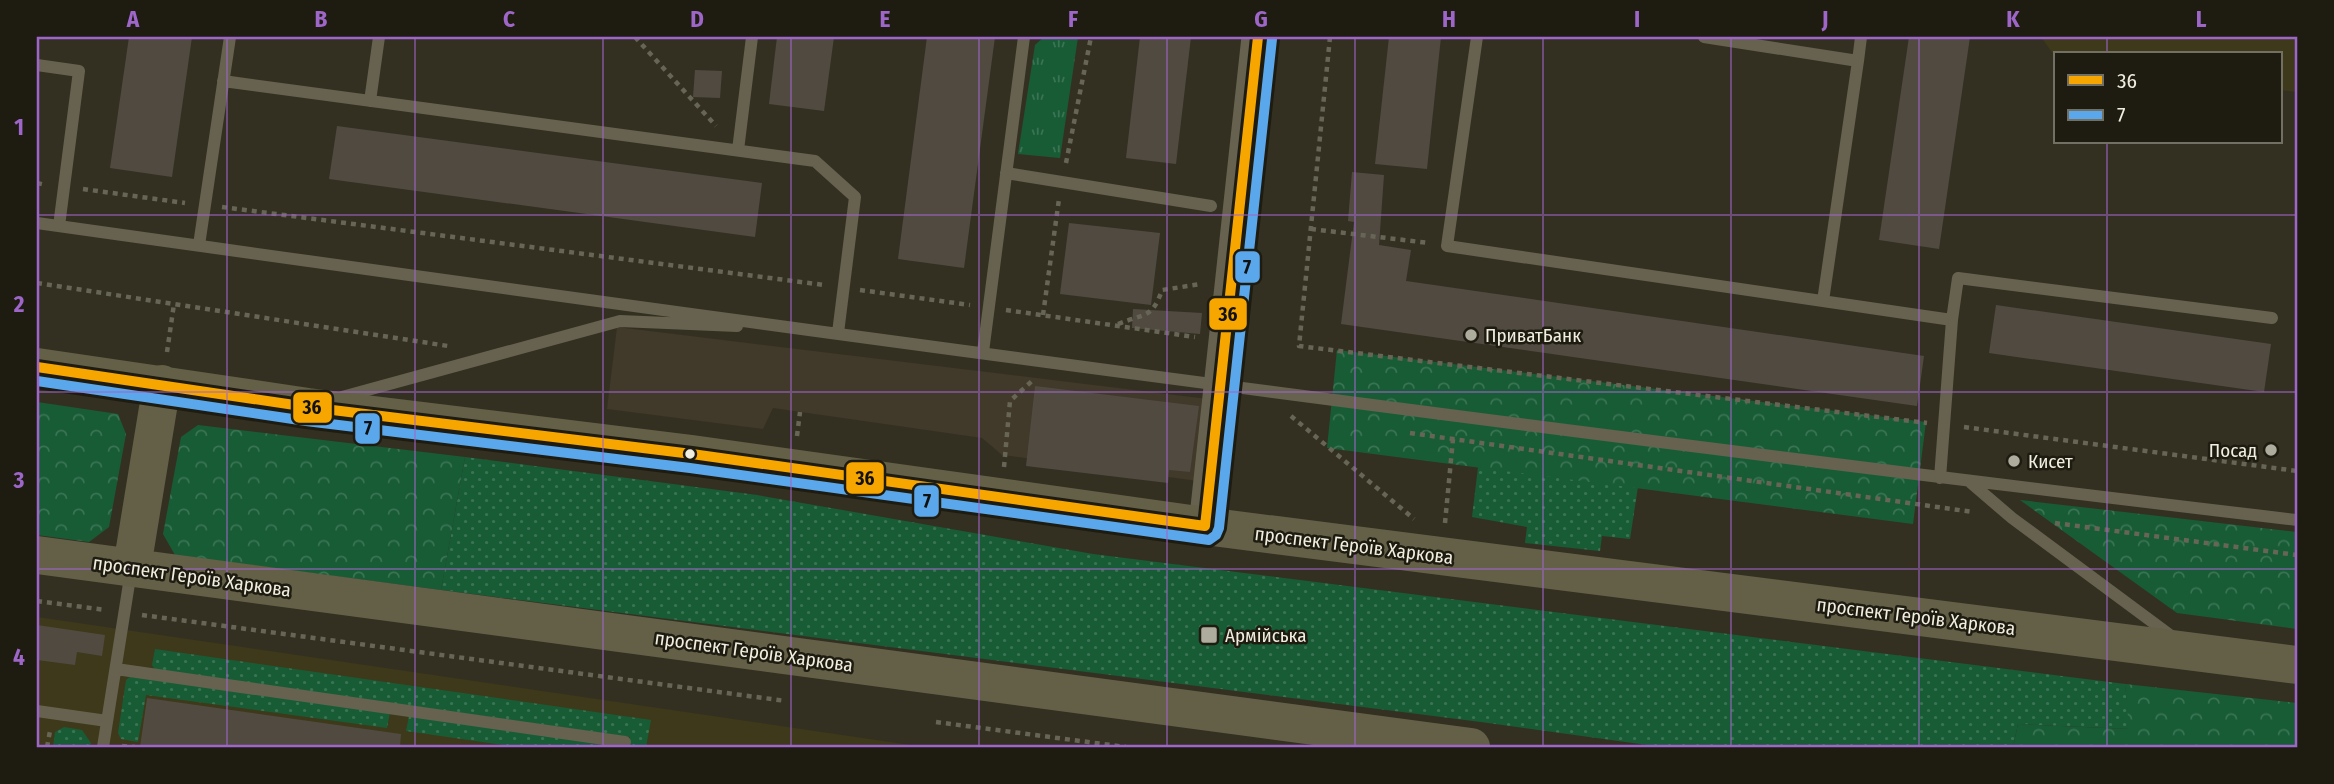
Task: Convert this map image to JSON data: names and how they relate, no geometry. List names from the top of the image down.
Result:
{
  "streets": {
    "main road": ["проспект Героїв Харкова"]
  },
  "places": {
    "other": ["ПриватБанк", "Посад", "Кисет"],
    "transit": ["Армійська"]
  },
  "lines": ["transit line 36", "transit line 7"],
  "legend": ["36", "7"],
  "grid": {
    "columns": [
      "A",
      "B",
      "C",
      "D",
      "E",
      "F",
      "G",
      "H",
      "I",
      "J",
      "K",
      "L"
    ],
    "rows": [
      "1",
      "2",
      "3",
      "4"
    ]
  }
}
